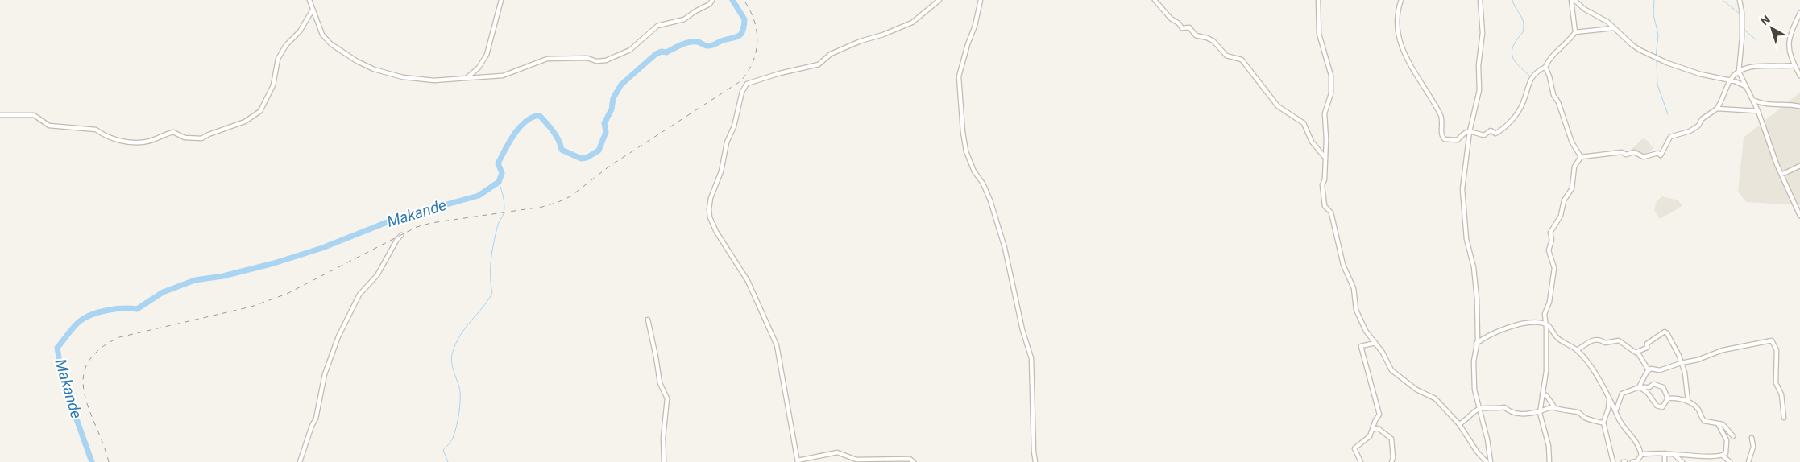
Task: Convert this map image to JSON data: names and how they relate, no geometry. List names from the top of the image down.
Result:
{
  "water": ["Makande"],
  "north": "top left"
}
